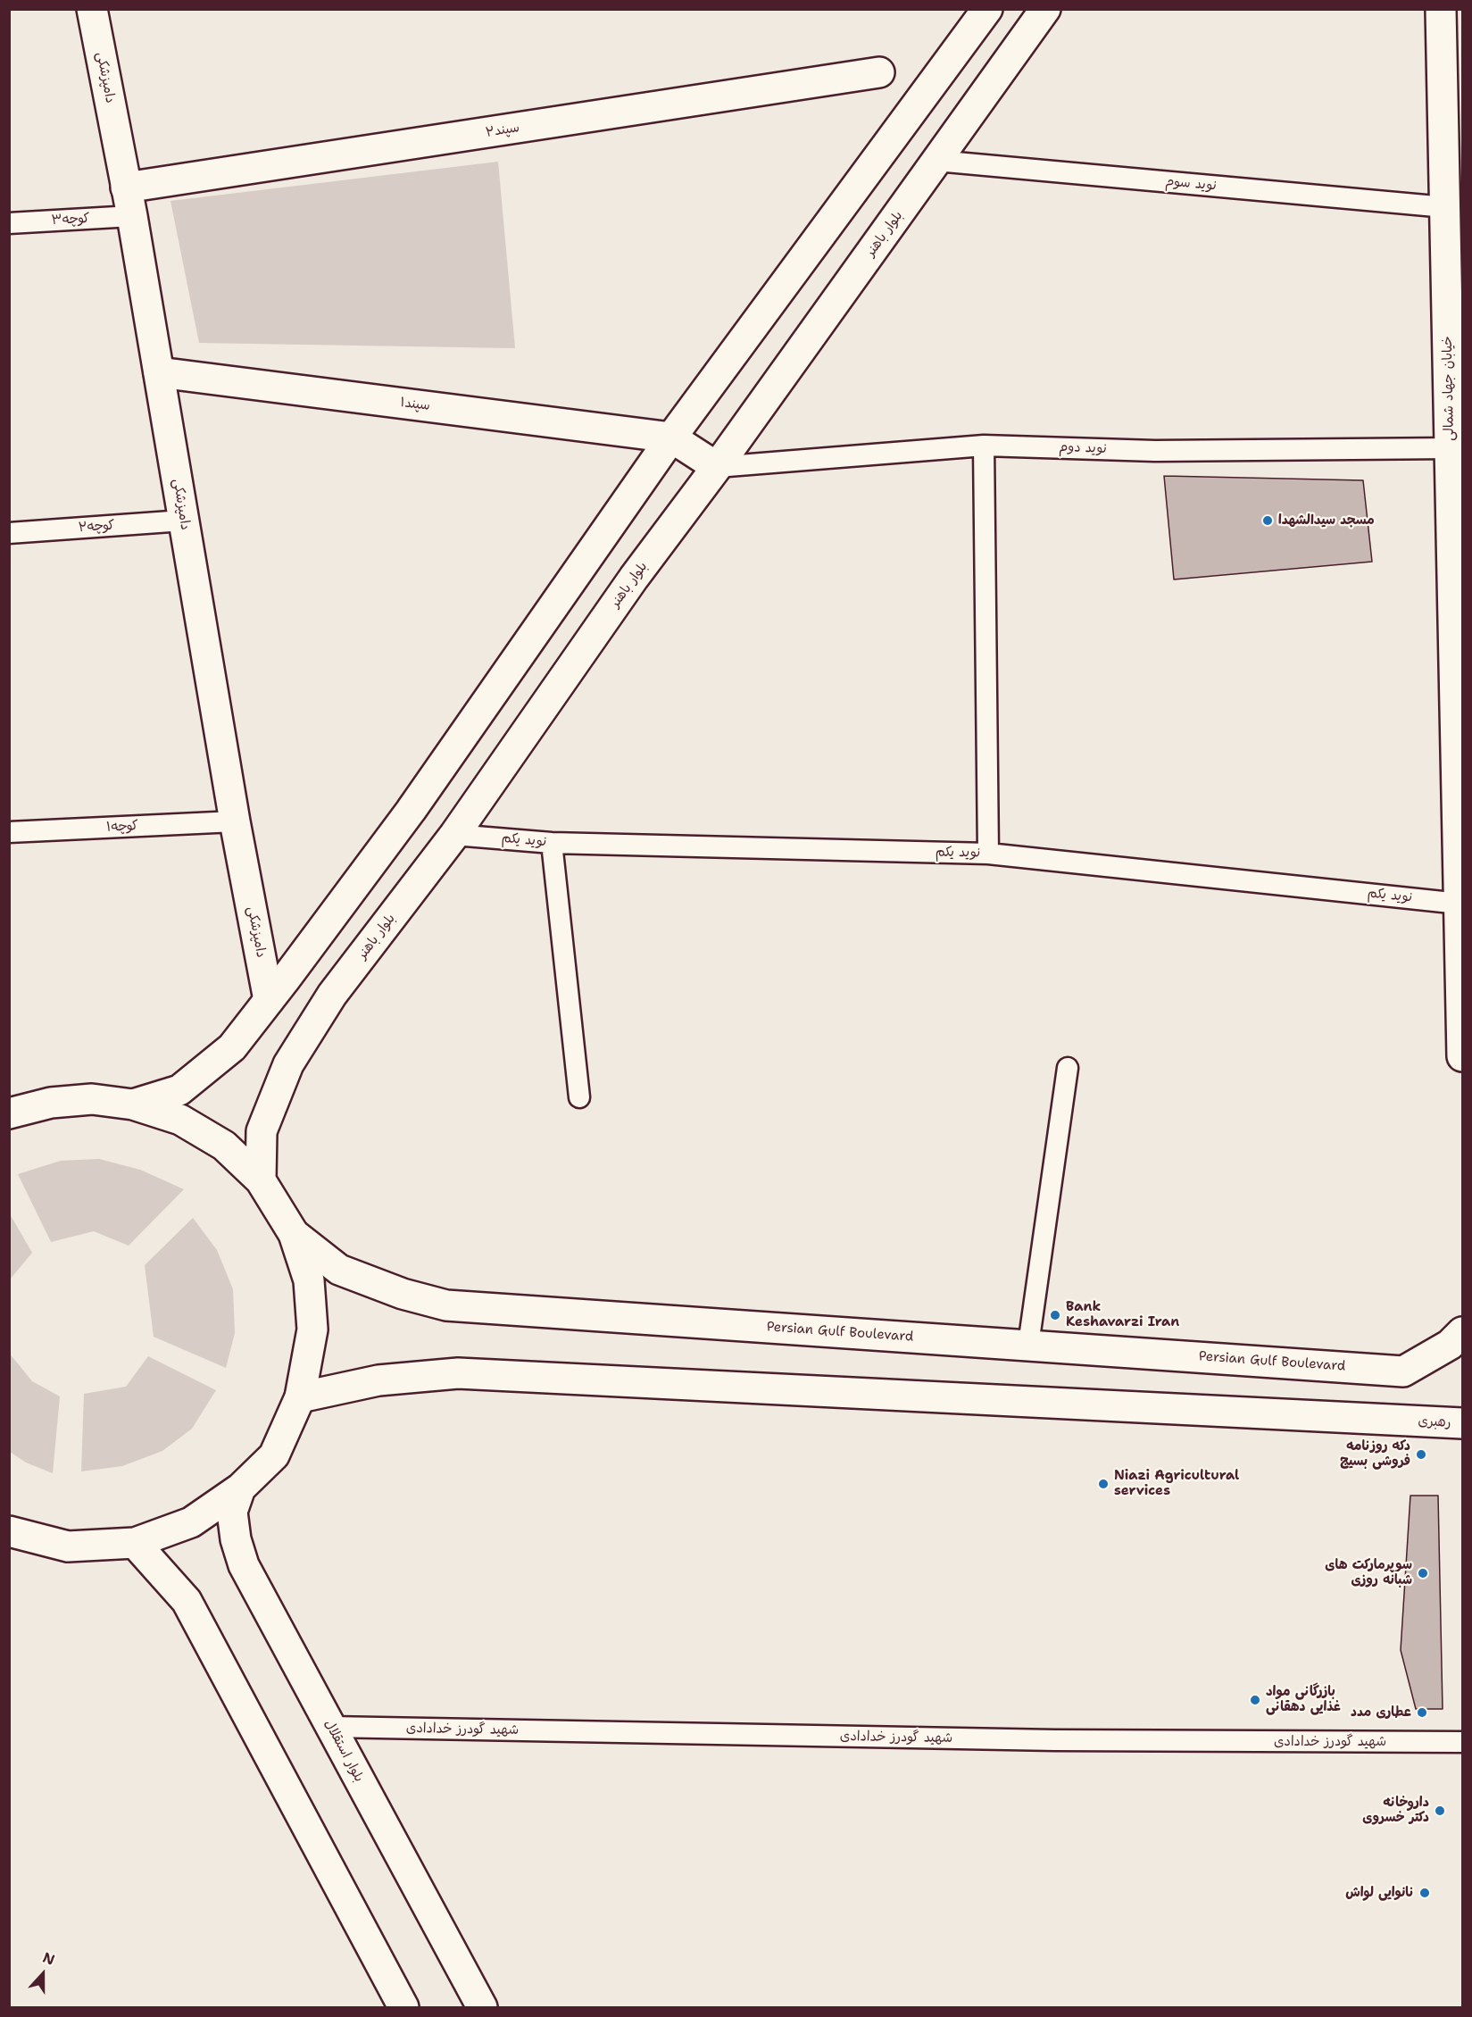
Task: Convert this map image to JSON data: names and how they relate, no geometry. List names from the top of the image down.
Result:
{
  "streets": {
    "main road": [
      "دامپزشکی",
      "سپند۲",
      "بلوار باهنر",
      "خیابان جهاد شمالی",
      "سپند۱",
      "Persian Gulf Boulevard",
      "رهبری",
      "بلوار استقلال"
    ],
    "lane": [
      "نوید سوم",
      "کوچه۳",
      "نوید دوم",
      "کوچه۲",
      "کوچه۱",
      "نوید یکم",
      "شهید گودرز خدادادی"
    ]
  },
  "crossings": [
    ["دامپزشکی", "سپند۲"],
    ["دامپزشکی", "کوچه۳"],
    ["دامپزشکی", "سپند۱"],
    ["دامپزشکی", "کوچه۲"],
    ["دامپزشکی", "کوچه۱"],
    ["نوید سوم", "بلوار باهنر"],
    ["نوید سوم", "خیابان جهاد شمالی"],
    ["بلوار باهنر", "نوید دوم"],
    ["بلوار باهنر", "نوید یکم"],
    ["خیابان جهاد شمالی", "نوید دوم"],
    ["خیابان جهاد شمالی", "نوید یکم"],
    ["شهید گودرز خدادادی", "بلوار استقلال"]
  ],
  "places": [
    "مسجد سیدالشهدا",
    "Bank Keshavarzi Iran",
    "دکه روزنامه فروشی بسیج",
    "Niazi Agricultural services",
    "سوپرمارکت های شبانه روزی",
    "بازرگانی مواد غذایی دهقانی",
    "عطاری مدد",
    "داروخانه دکتر خسروی",
    "نانوایی لواش"
  ],
  "north": "top"
}
